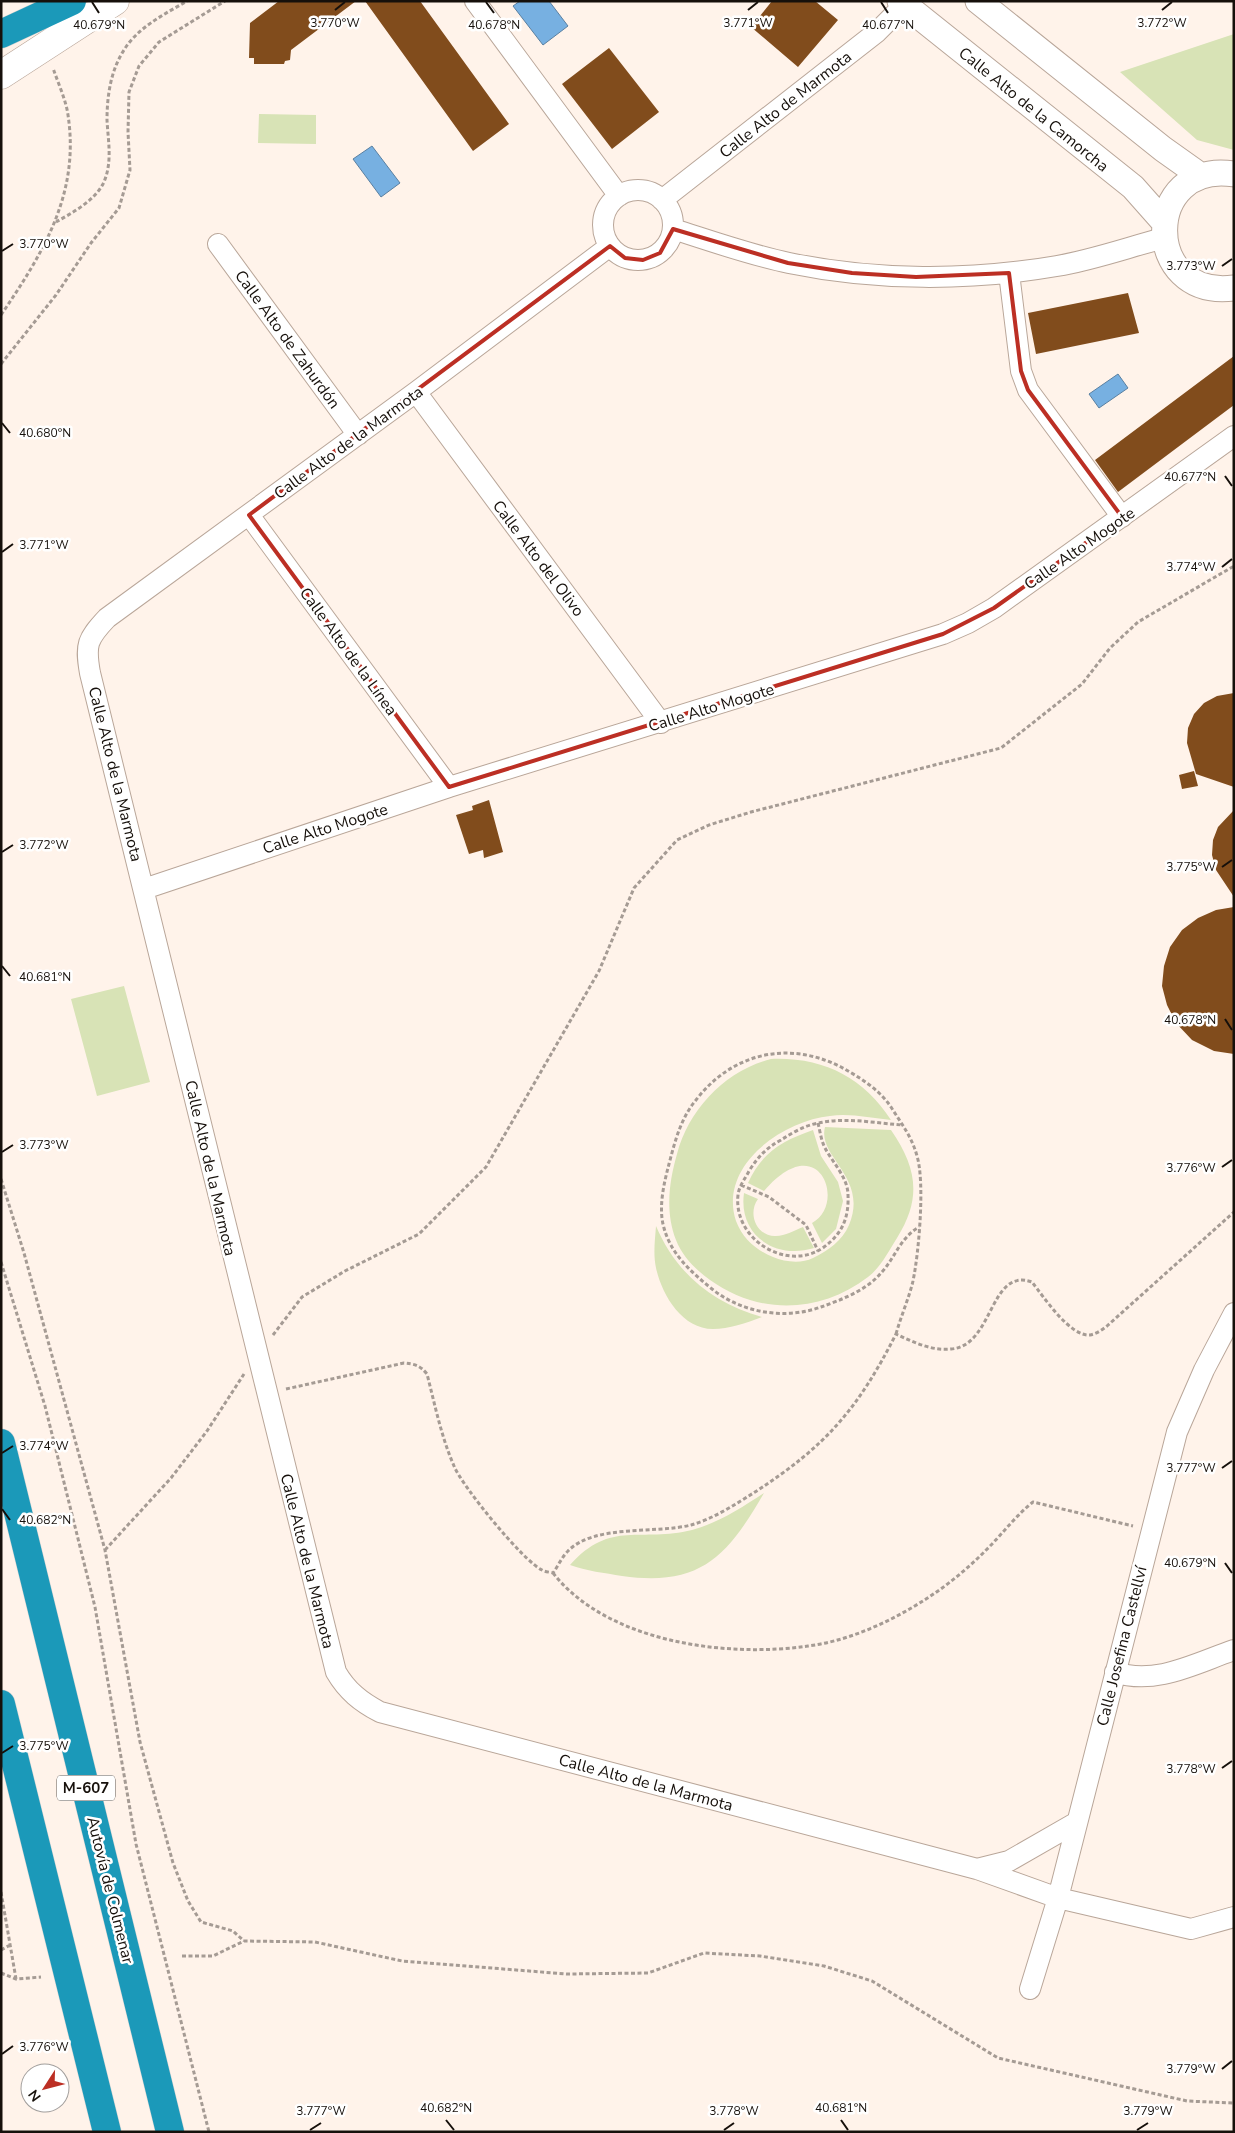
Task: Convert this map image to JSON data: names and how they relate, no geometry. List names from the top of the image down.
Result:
{
  "streets": {
    "highway": ["M-607", "Autovía de Colmenar"],
    "street": [
      "Calle Alto de Marmota",
      "Calle Alto de la Camorcha",
      "Calle Alto de Zahurdón",
      "Calle Alto de la Marmota",
      "Calle Alto Mogote",
      "Calle Alto del Olivo",
      "Calle Alto de la Línea",
      "Calle Josefina Castellví"
    ]
  },
  "crossings": [
    ["Calle Alto de Marmota", "Calle Alto de la Camorcha"],
    ["Calle Alto de Marmota", "Calle Alto de la Marmota"],
    ["Calle Alto de Zahurdón", "Calle Alto de la Marmota"],
    ["Calle Alto de la Marmota", "Calle Alto Mogote"],
    ["Calle Alto de la Marmota", "Calle Alto del Olivo"],
    ["Calle Alto de la Marmota", "Calle Alto de la Línea"],
    ["Calle Alto de la Marmota", "Calle Josefina Castellví"],
    ["Calle Alto Mogote", "Calle Alto del Olivo"],
    ["Calle Alto Mogote", "Calle Alto de la Línea"]
  ],
  "north": "bottom left",
  "coordinates": [
    "3.770°W",
    "3.771°W",
    "3.772°W",
    "40.679°N",
    "40.678°N",
    "40.677°N",
    "3.773°W",
    "40.680°N",
    "3.774°W",
    "3.775°W",
    "40.681°N",
    "3.776°W",
    "3.777°W",
    "40.682°N",
    "3.778°W",
    "3.779°W"
  ]
}
